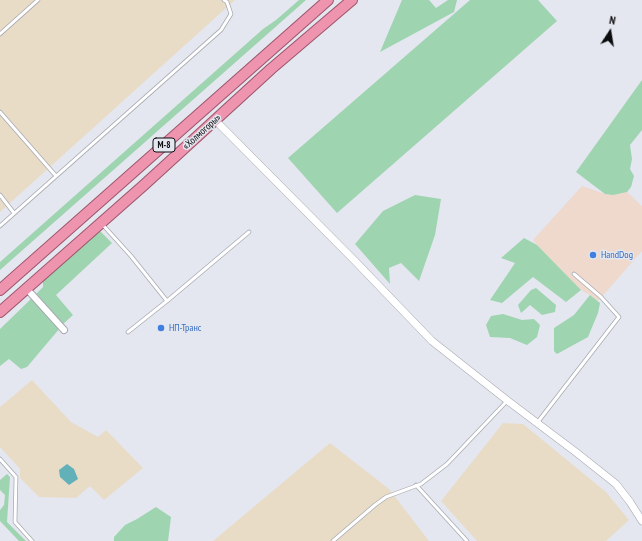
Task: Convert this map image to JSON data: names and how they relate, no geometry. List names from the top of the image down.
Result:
{
  "streets": {
    "highway": ["«Холмогоры»", "М-8"]
  },
  "places": ["HandDog", "НП-Транс"],
  "north": "top"
}
